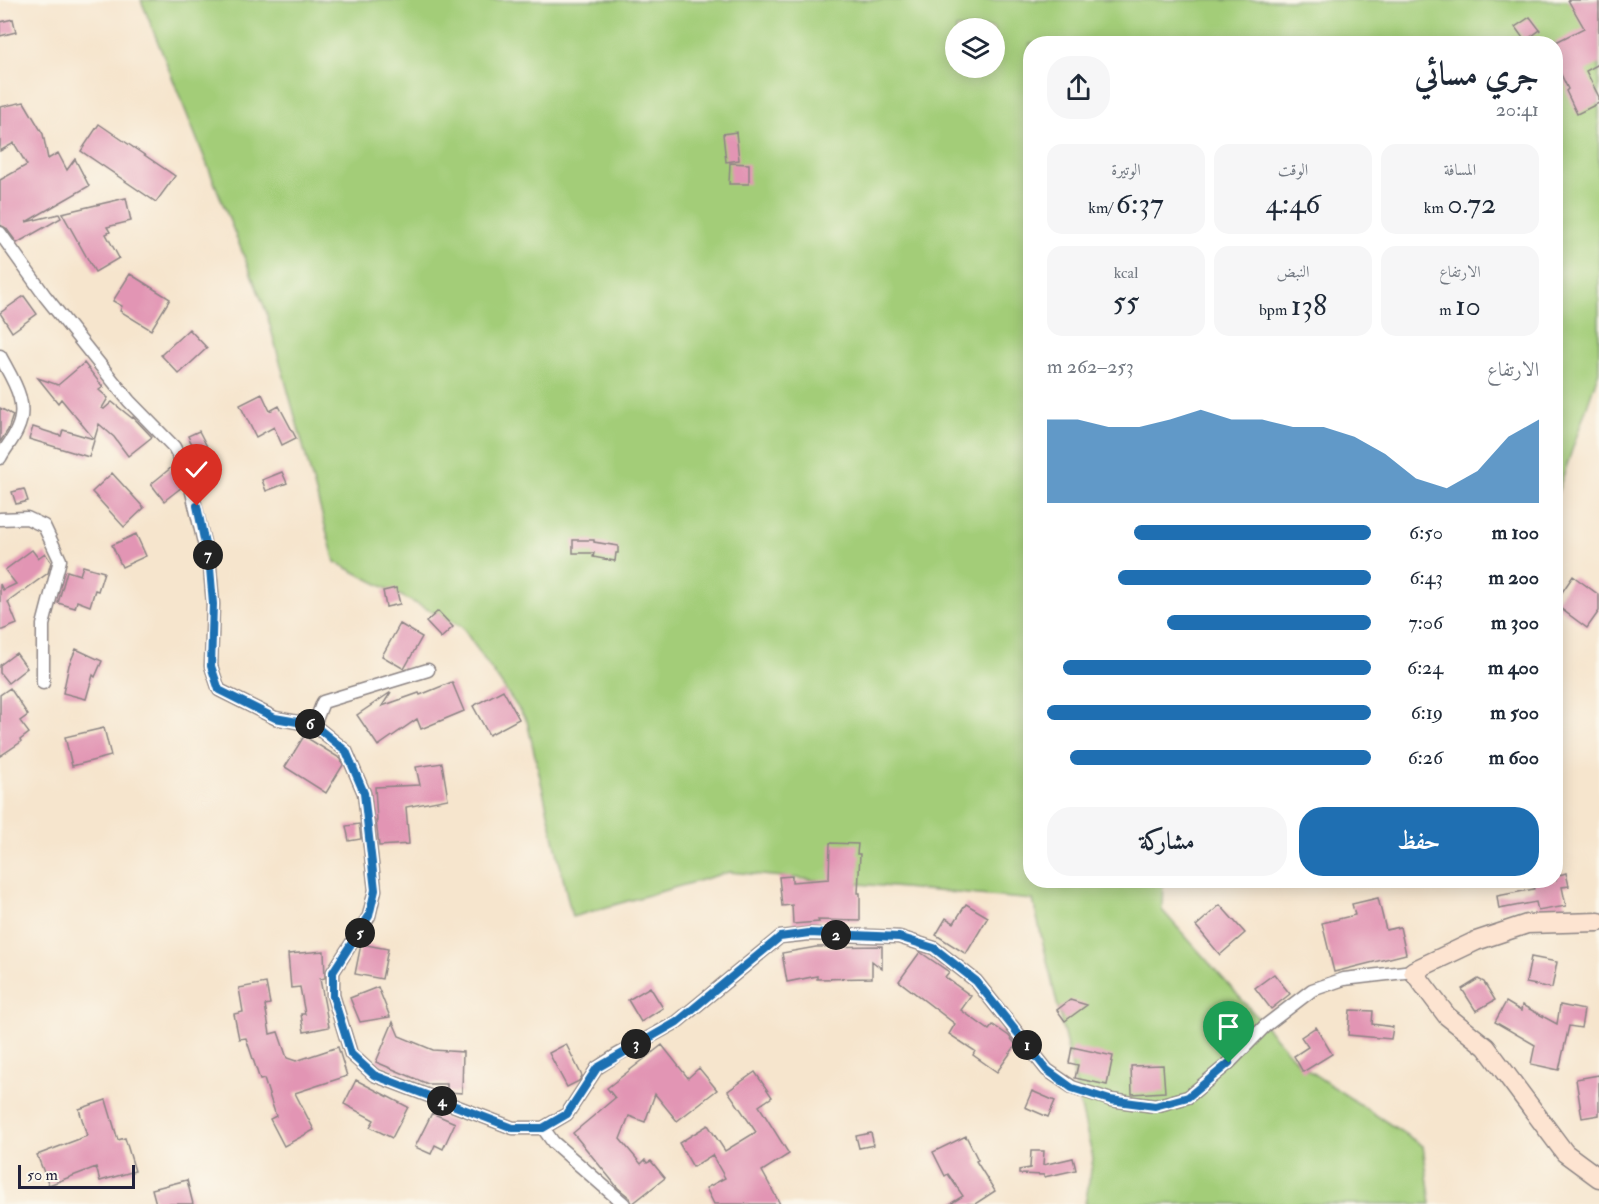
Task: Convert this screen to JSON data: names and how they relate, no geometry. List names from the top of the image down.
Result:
{
  "scale_bar": "50 m",
  "page": {
    "heading": ["جري مسائي", "20:41"],
    "stats": [
      ["المسافة", "0.72 km"],
      ["الوقت", "4:46"],
      ["الوتيرة", "6:37 /km"],
      ["الارتفاع", "10 m"],
      ["النبض", "138 bpm"],
      ["kcal", "55"]
    ],
    "chart": ["الارتفاع", "253–262 m"],
    "list": [
      {
        "name": "100 m",
        "note": "6:50"
      },
      {
        "name": "200 m",
        "note": "6:43"
      },
      {
        "name": "300 m",
        "note": "7:06"
      },
      {
        "name": "400 m",
        "note": "6:24"
      },
      {
        "name": "500 m",
        "note": "6:19"
      },
      {
        "name": "600 m",
        "note": "6:26"
      }
    ],
    "pins": [
      "7",
      "6",
      "5",
      "2",
      "3",
      "1",
      "4"
    ],
    "buttons": ["حفظ", "مشاركة"],
    "scale": "50 m"
  }
}
